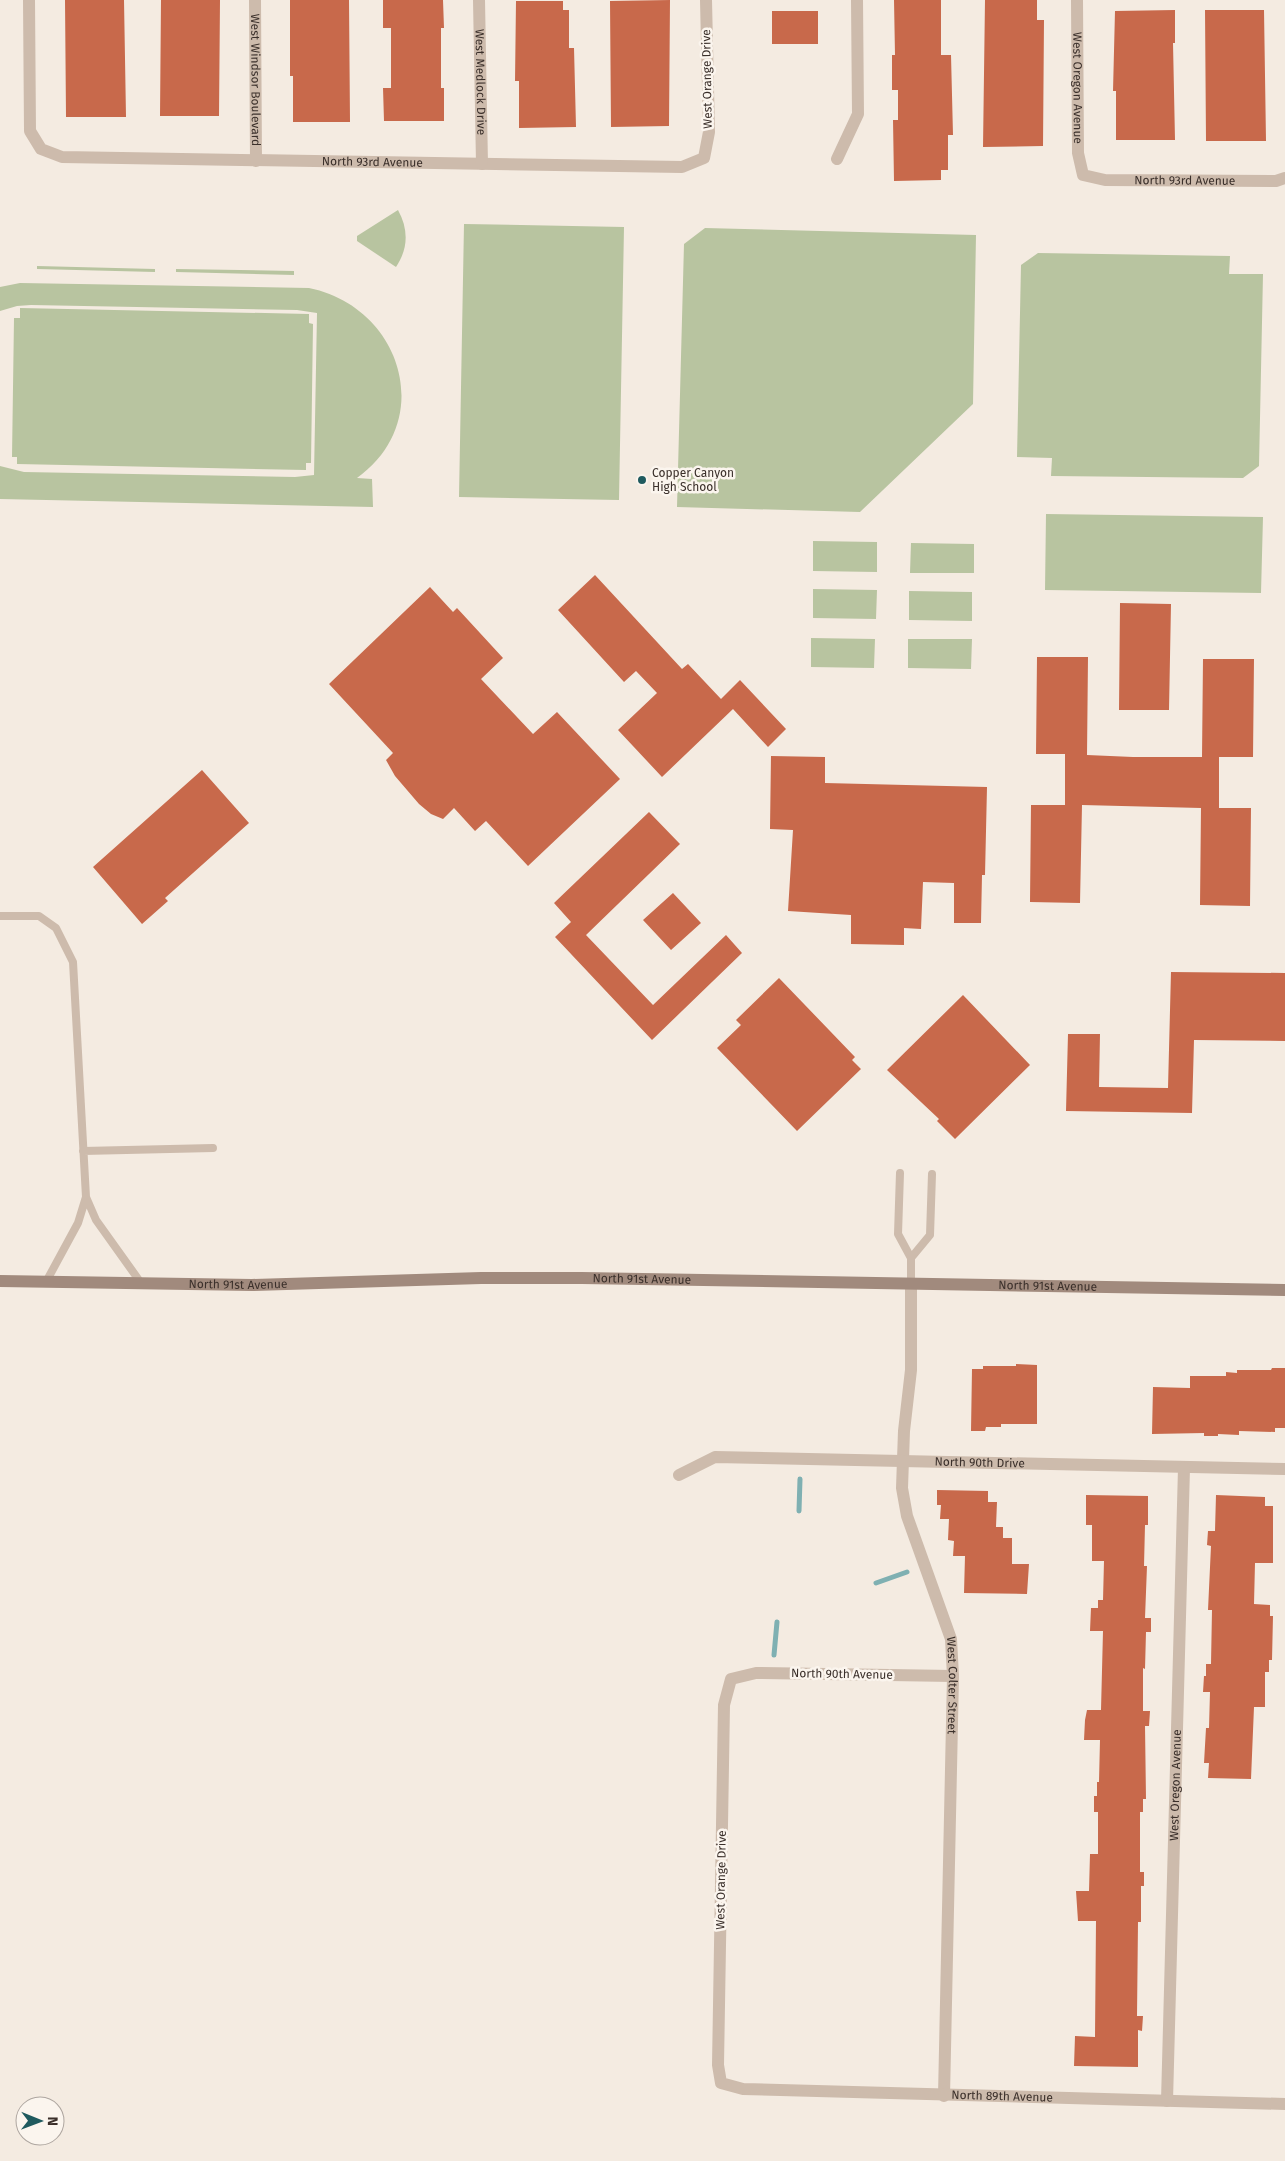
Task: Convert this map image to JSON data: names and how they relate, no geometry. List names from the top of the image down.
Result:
{
  "streets": {
    "main road": ["North 91st Avenue"],
    "street": [
      "West Orange Drive",
      "West Windsor Boulevard",
      "West Medlock Drive",
      "West Oregon Avenue",
      "North 93rd Avenue",
      "North 90th Drive",
      "North 90th Avenue",
      "West Colter Street",
      "North 89th Avenue"
    ]
  },
  "crossings": [
    ["West Orange Drive", "North 93rd Avenue"],
    ["West Orange Drive", "North 90th Avenue"],
    ["West Orange Drive", "North 89th Avenue"],
    ["West Windsor Boulevard", "North 93rd Avenue"],
    ["West Medlock Drive", "North 93rd Avenue"],
    ["West Oregon Avenue", "North 93rd Avenue"],
    ["West Oregon Avenue", "North 90th Drive"],
    ["West Oregon Avenue", "North 89th Avenue"],
    ["North 91st Avenue", "West Colter Street"],
    ["North 90th Drive", "West Colter Street"],
    ["North 90th Avenue", "West Colter Street"],
    ["West Colter Street", "North 89th Avenue"]
  ],
  "places": ["Copper Canyon High School"],
  "north": "right"
}
